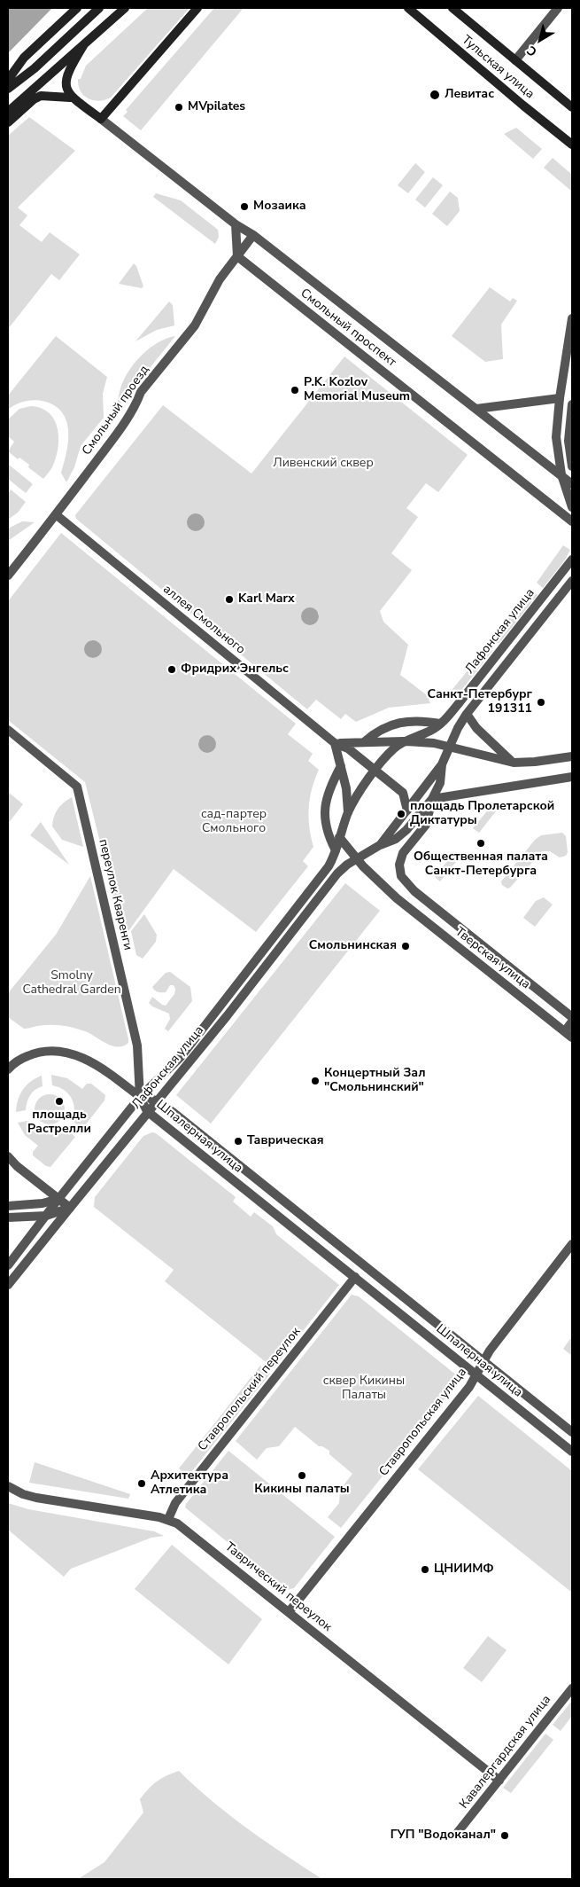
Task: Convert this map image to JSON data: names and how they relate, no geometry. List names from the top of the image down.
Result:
{
  "streets": {
    "main road": ["Тульская улица"],
    "street": [
      "Смольный проспект",
      "Смольный проезд",
      "аллея Смольного",
      "Лафонская улица",
      "переулок Кваренги",
      "Тверская улица",
      "Шпалерная улица",
      "Ставропольский переулок",
      "Ставропольская улица",
      "Таврический переулок",
      "Кавалергардская улица"
    ]
  },
  "crossings": [
    ["Смольный проспект", "Смольный проезд"],
    ["Смольный проезд", "аллея Смольного"],
    ["Лафонская улица", "переулок Кваренги"],
    ["Лафонская улица", "Тверская улица"],
    ["Лафонская улица", "Шпалерная улица"],
    ["переулок Кваренги", "Шпалерная улица"],
    ["Шпалерная улица", "Ставропольский переулок"],
    ["Шпалерная улица", "Ставропольская улица"],
    ["Ставропольский переулок", "Таврический переулок"],
    ["Ставропольская улица", "Таврический переулок"],
    ["Таврический переулок", "Кавалергардская улица"]
  ],
  "parks": [
    "Ливенский сквер",
    "сад-партер Смольного",
    "Smolny Cathedral Garden",
    "сквер Кикины Палаты"
  ],
  "places": [
    "Левитас",
    "MVpilates",
    "Мозаика",
    "P.K. Kozlov Memorial Museum",
    "Karl Marx",
    "Фридрих Энгельс",
    "Санкт-Петербург 191311",
    "площадь Пролетарской Диктатуры",
    "Общественная палата Санкт-Петербурга",
    "Смольнинская",
    "Концертный Зал \"Смольнинский\"",
    "площадь Растрелли",
    "Таврическая",
    "Кикины палаты",
    "Архитектура Атлетика",
    "ЦНИИМФ",
    "ГУП \"Водоканал\""
  ],
  "north": "bottom left"
}
